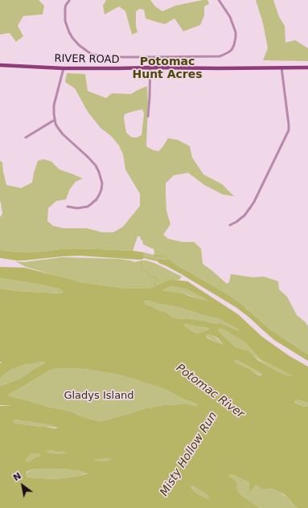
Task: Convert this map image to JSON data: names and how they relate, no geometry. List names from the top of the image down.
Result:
{
  "streets": {
    "main road": ["RIVER ROAD"]
  },
  "districts": ["Potomac Hunt Acres"],
  "water": ["Potomac River", "Misty Hollow Run"],
  "parks": ["Gladys Island"],
  "north": "top left"
}
